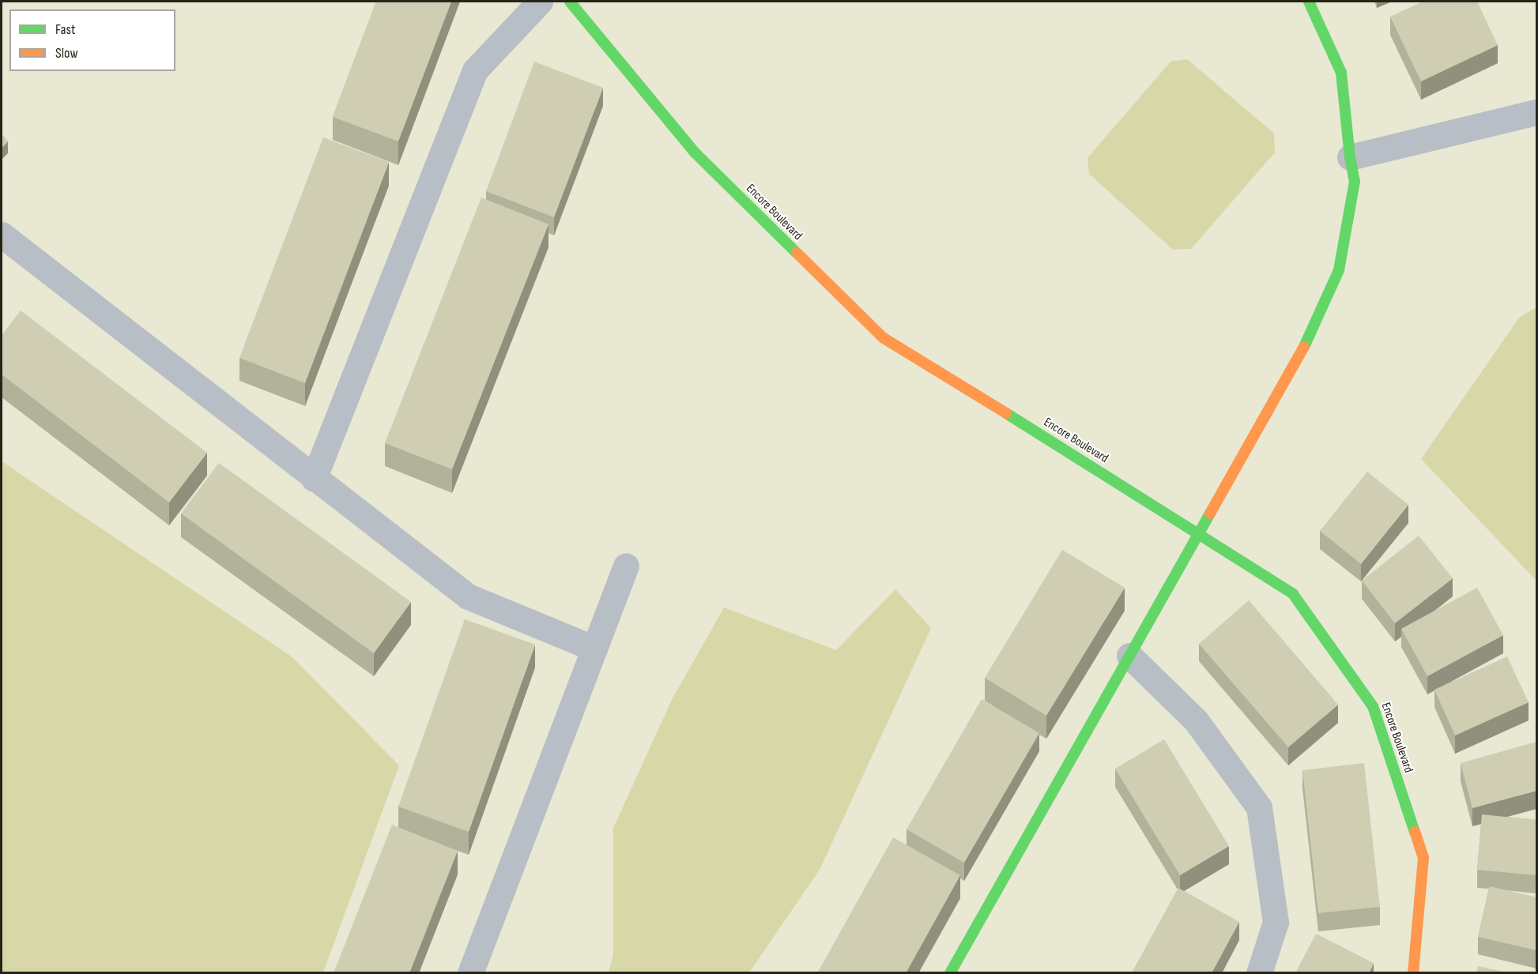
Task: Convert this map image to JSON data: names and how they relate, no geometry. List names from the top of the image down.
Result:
{
  "streets": {
    "street": ["Encore Boulevard"]
  },
  "legend": ["Fast", "Slow"]
}
